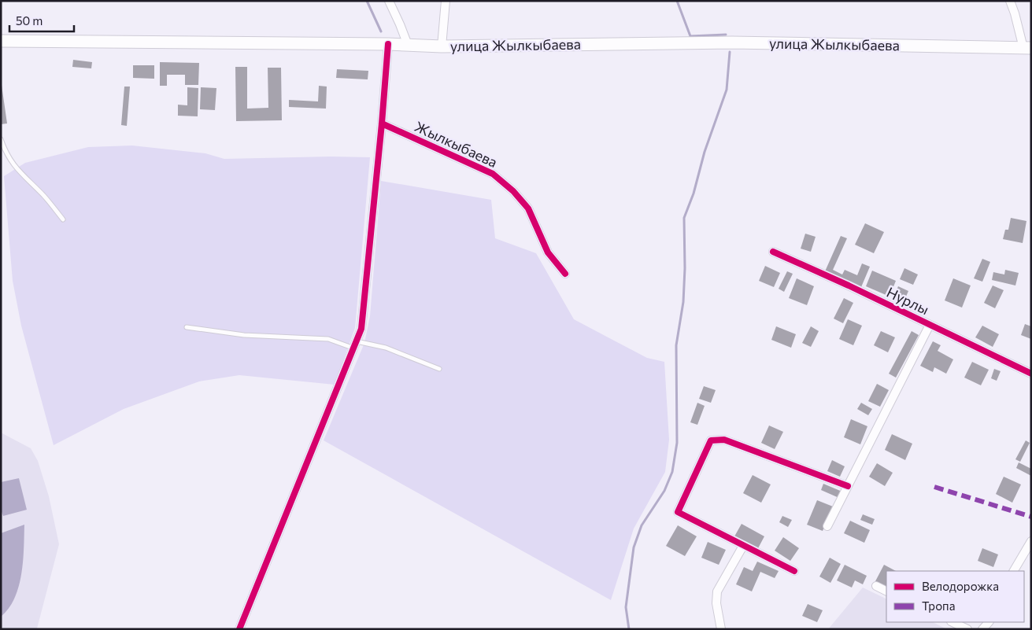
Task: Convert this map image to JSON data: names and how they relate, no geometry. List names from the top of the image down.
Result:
{
  "streets": {
    "main road": ["улица Жылкыбаева"],
    "street": ["Жылкыбаева", "Нурлы"]
  },
  "legend": ["Велодорожка", "Тропа"],
  "scale_bar": "50 m"
}
